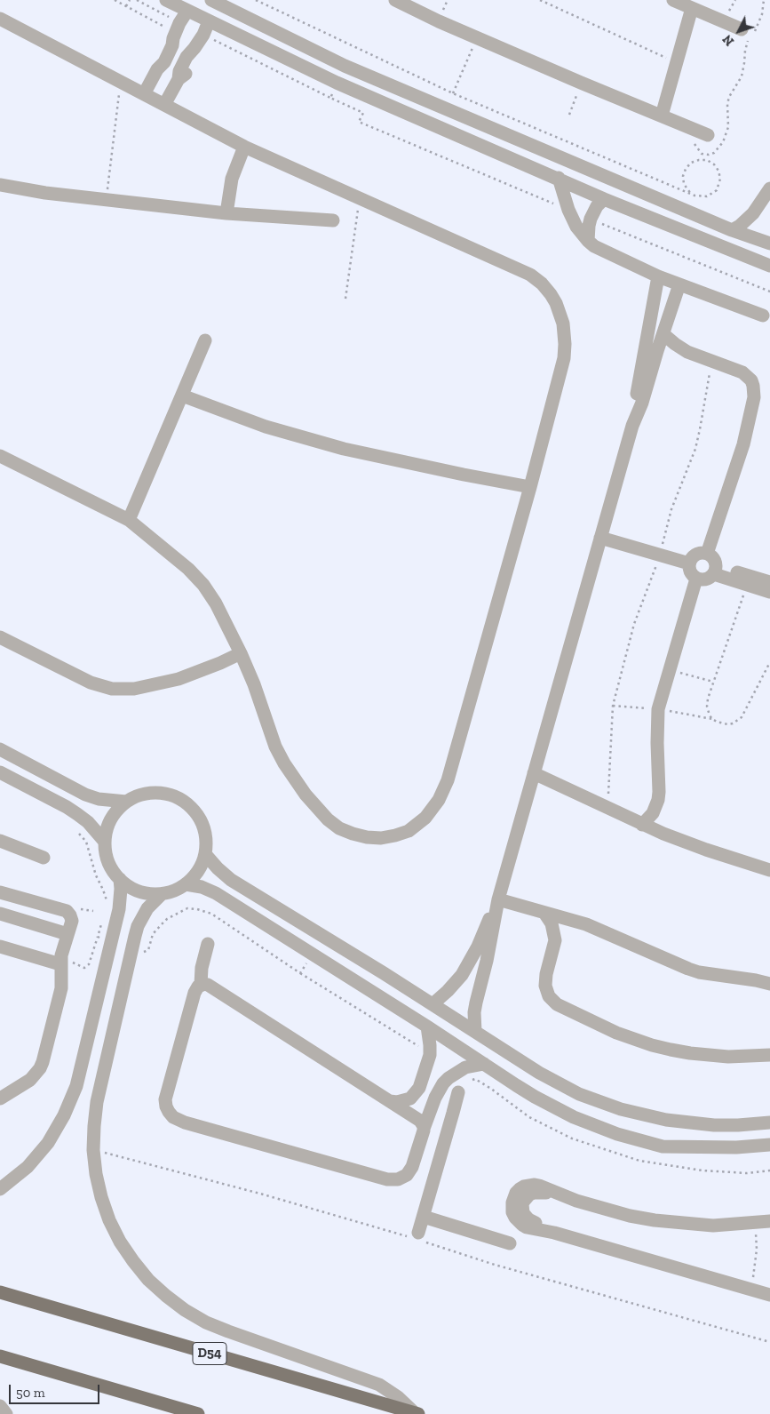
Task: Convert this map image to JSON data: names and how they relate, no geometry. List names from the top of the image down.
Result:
{
  "streets": {
    "main road": ["D54"]
  },
  "scale_bar": "50 m",
  "north": "bottom left"
}
